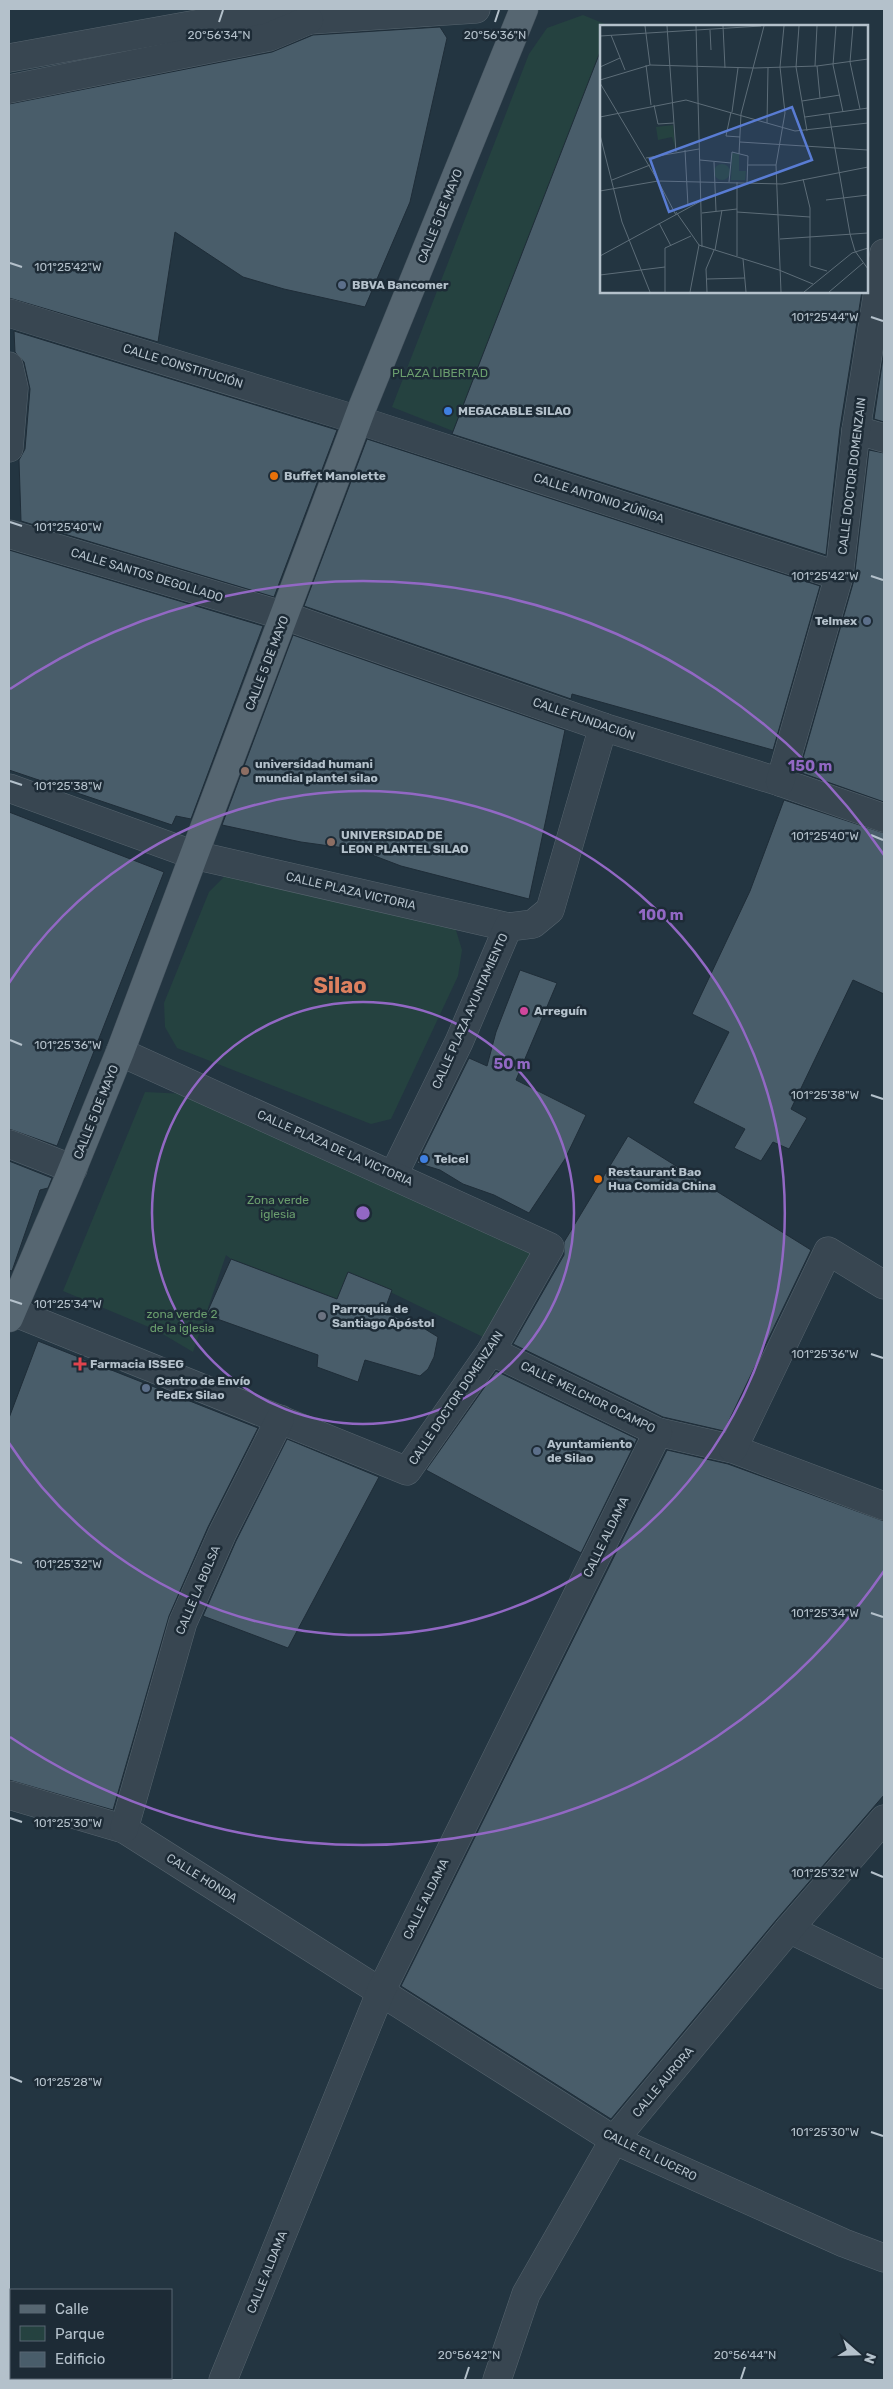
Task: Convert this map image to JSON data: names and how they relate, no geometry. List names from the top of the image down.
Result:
{
  "streets": {
    "main road": ["CALLE 5 DE MAYO"],
    "street": [
      "CALLE CONSTITUCIÓN",
      "CALLE DOCTOR DOMENZAIN",
      "CALLE ANTONIO ZÚÑIGA",
      "CALLE SANTOS DEGOLLADO",
      "CALLE FUNDACIÓN",
      "CALLE PLAZA VICTORIA",
      "CALLE PLAZA AYUNTAMIENTO",
      "CALLE PLAZA DE LA VICTORIA",
      "CALLE MELCHOR OCAMPO",
      "CALLE ALDAMA",
      "CALLE LA BOLSA",
      "CALLE HONDA",
      "CALLE AURORA",
      "CALLE EL LUCERO"
    ]
  },
  "crossings": [
    ["CALLE 5 DE MAYO", "CALLE CONSTITUCIÓN"],
    ["CALLE 5 DE MAYO", "CALLE ANTONIO ZÚÑIGA"],
    ["CALLE 5 DE MAYO", "CALLE SANTOS DEGOLLADO"],
    ["CALLE 5 DE MAYO", "CALLE FUNDACIÓN"],
    ["CALLE 5 DE MAYO", "CALLE PLAZA VICTORIA"],
    ["CALLE 5 DE MAYO", "CALLE PLAZA DE LA VICTORIA"],
    ["CALLE CONSTITUCIÓN", "CALLE ANTONIO ZÚÑIGA"],
    ["CALLE DOCTOR DOMENZAIN", "CALLE ANTONIO ZÚÑIGA"],
    ["CALLE DOCTOR DOMENZAIN", "CALLE FUNDACIÓN"],
    ["CALLE DOCTOR DOMENZAIN", "CALLE PLAZA DE LA VICTORIA"],
    ["CALLE DOCTOR DOMENZAIN", "CALLE MELCHOR OCAMPO"],
    ["CALLE DOCTOR DOMENZAIN", "CALLE LA BOLSA"],
    ["CALLE SANTOS DEGOLLADO", "CALLE FUNDACIÓN"],
    ["CALLE FUNDACIÓN", "CALLE PLAZA AYUNTAMIENTO"],
    ["CALLE PLAZA VICTORIA", "CALLE PLAZA AYUNTAMIENTO"],
    ["CALLE PLAZA AYUNTAMIENTO", "CALLE PLAZA DE LA VICTORIA"],
    ["CALLE MELCHOR OCAMPO", "CALLE ALDAMA"],
    ["CALLE ALDAMA", "CALLE HONDA"],
    ["CALLE ALDAMA", "CALLE EL LUCERO"],
    ["CALLE LA BOLSA", "CALLE HONDA"],
    ["CALLE HONDA", "CALLE EL LUCERO"],
    ["CALLE AURORA", "CALLE EL LUCERO"]
  ],
  "districts": ["Silao"],
  "parks": ["PLAZA LIBERTAD", "Zona verde iglesia", "zona verde 2 de la iglesia"],
  "places": {
    "other": [
      "BBVA Bancomer",
      "MEGACABLE SILAO",
      "Buffet Manolette",
      "Telmex",
      "universidad humani mundial plantel silao",
      "UNIVERSIDAD DE LEON PLANTEL SILAO",
      "Arreguín",
      "Telcel",
      "Restaurant Bao Hua Comida China",
      "Parroquia de Santiago Apóstol",
      "Centro de Envío FedEx Silao",
      "Ayuntamiento de Silao"
    ],
    "health": ["Farmacia ISSEG"]
  },
  "legend": ["Calle", "Parque", "Edificio"],
  "north": "right",
  "coordinates": [
    "20°56'34\"N",
    "20°56'36\"N",
    "101°25'42\"W",
    "101°25'44\"W",
    "101°25'40\"W",
    "101°25'38\"W",
    "101°25'36\"W",
    "101°25'34\"W",
    "101°25'32\"W",
    "101°25'30\"W",
    "101°25'28\"W",
    "20°56'42\"N",
    "20°56'44\"N"
  ],
  "rings": ["150 m", "100 m", "50 m"]
}
